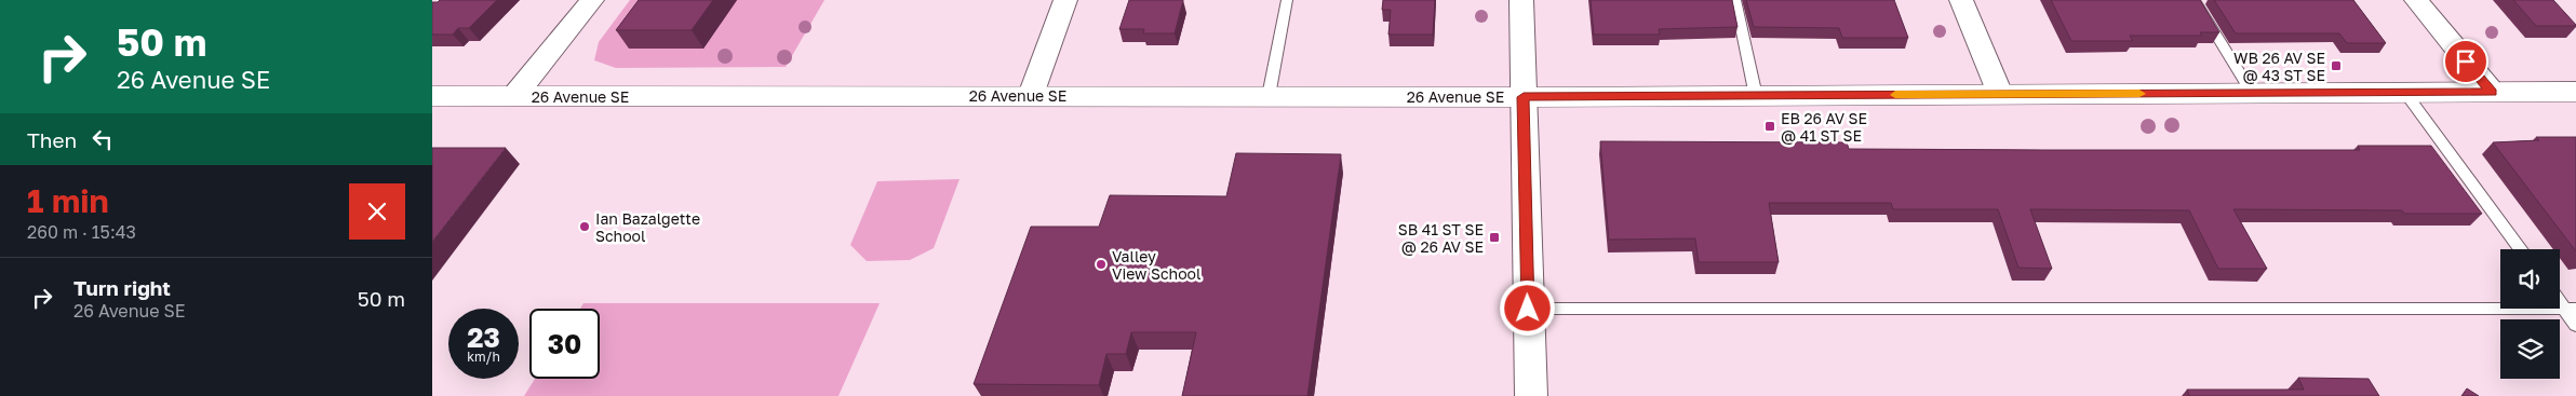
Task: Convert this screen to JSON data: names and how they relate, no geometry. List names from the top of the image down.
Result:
{
  "streets": {
    "street": ["26 Avenue SE"]
  },
  "places": {
    "transit": ["WB 26 AV SE @ 43 ST SE", "EB 26 AV SE @ 41 ST SE", "SB 41 ST SE @ 26 AV SE"],
    "other": ["Ian Bazalgette School", "Valley View School"]
  },
  "page": {
    "turn": ["50 m", "26 Avenue SE"],
    "then": "Then",
    "heading": ["1 min", "260 m · 15:43"],
    "list": [
      {
        "name": "Turn right",
        "note": "26 Avenue SE",
        "value": "50 m"
      }
    ],
    "speed": "23 km/h",
    "limit": "30"
  }
}
